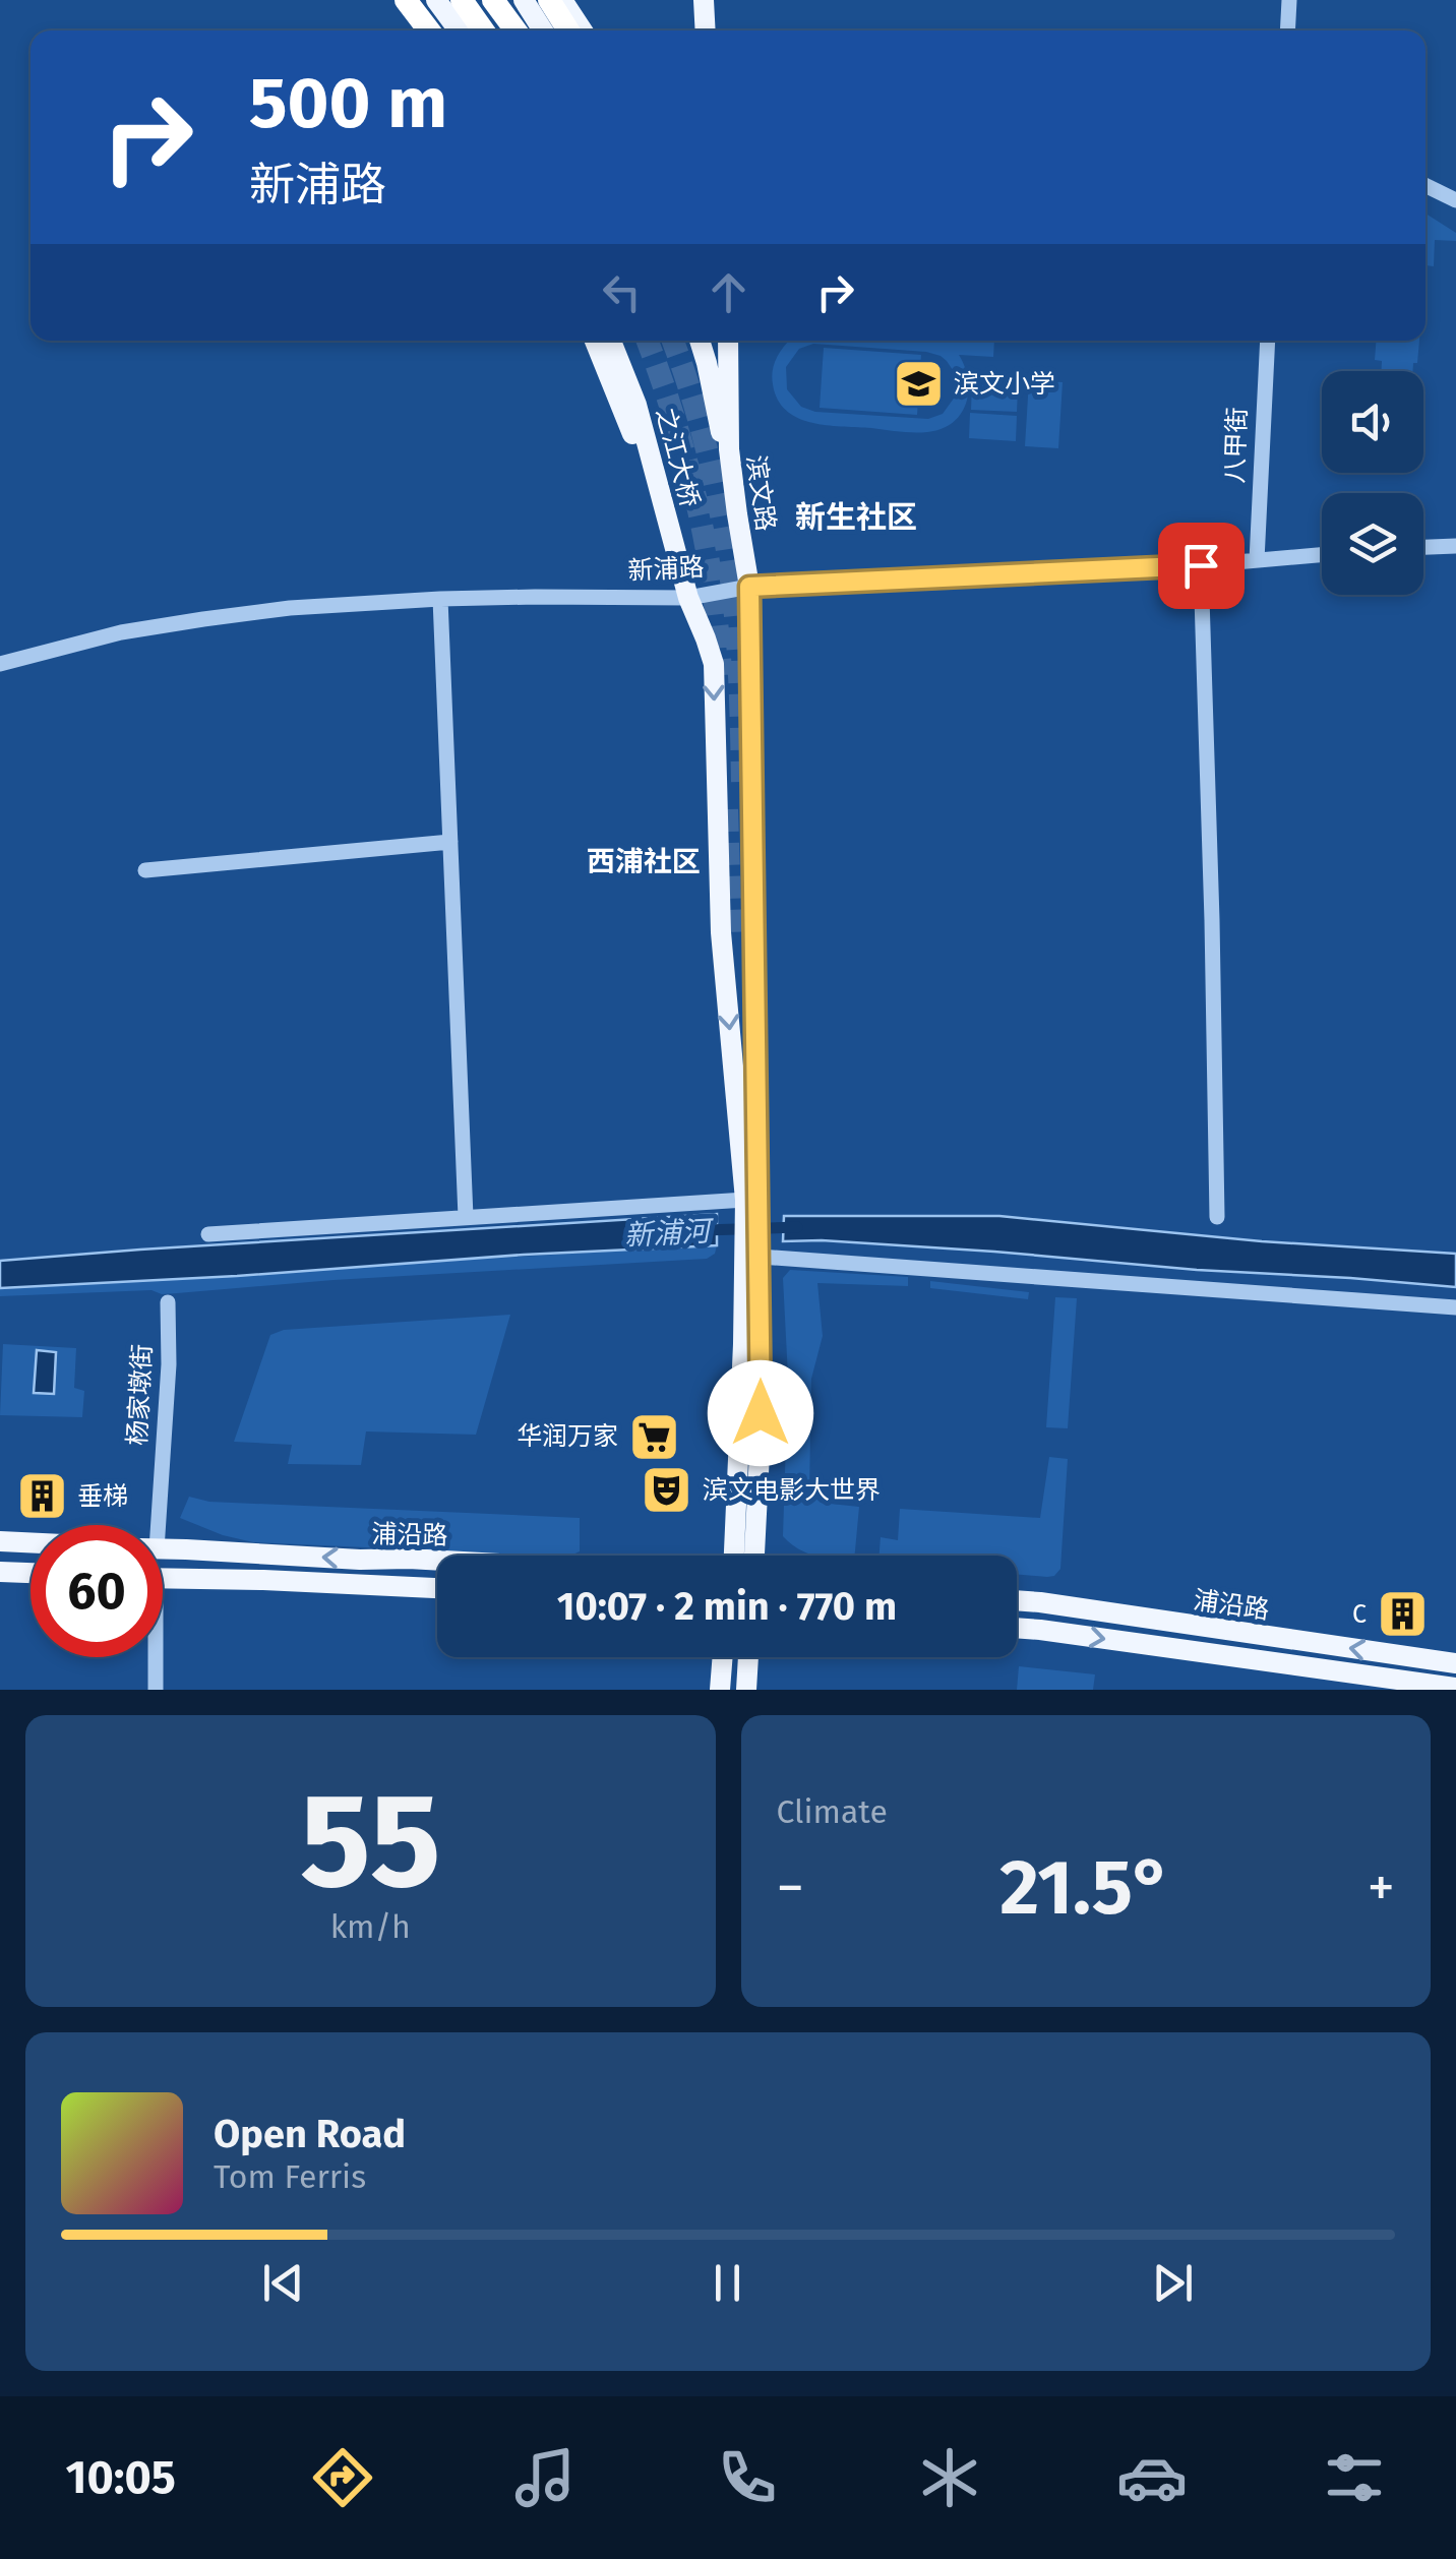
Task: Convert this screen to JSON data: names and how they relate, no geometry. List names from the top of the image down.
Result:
{
  "streets": {
    "main road": ["之江大桥", "滨文路", "浦沿路"],
    "street": ["八甲街", "新浦路", "杨家墩街"]
  },
  "crossings": [
    ["八甲街", "新浦路"],
    ["之江大桥", "滨文路"],
    ["之江大桥", "新浦路"],
    ["滨文路", "新浦路"]
  ],
  "districts": ["新生社区", "西浦社区"],
  "water": ["新浦河"],
  "places": {
    "school or university": ["滨文小学"],
    "supermarket": ["华润万家"],
    "theatre": ["滨文电影大世界"],
    "building": ["垂梯", "C"]
  },
  "page": {
    "turn": ["500 m", "新浦路"],
    "limit": "60",
    "trip": "10:07 · 2 min · 770 m",
    "tile": [
      ["55", "km/h"],
      "Climate"
    ],
    "heat": ["−", "21.5°", "+"],
    "song": ["Open Road", "Tom Ferris"],
    "tabs": "10:05"
  }
}
